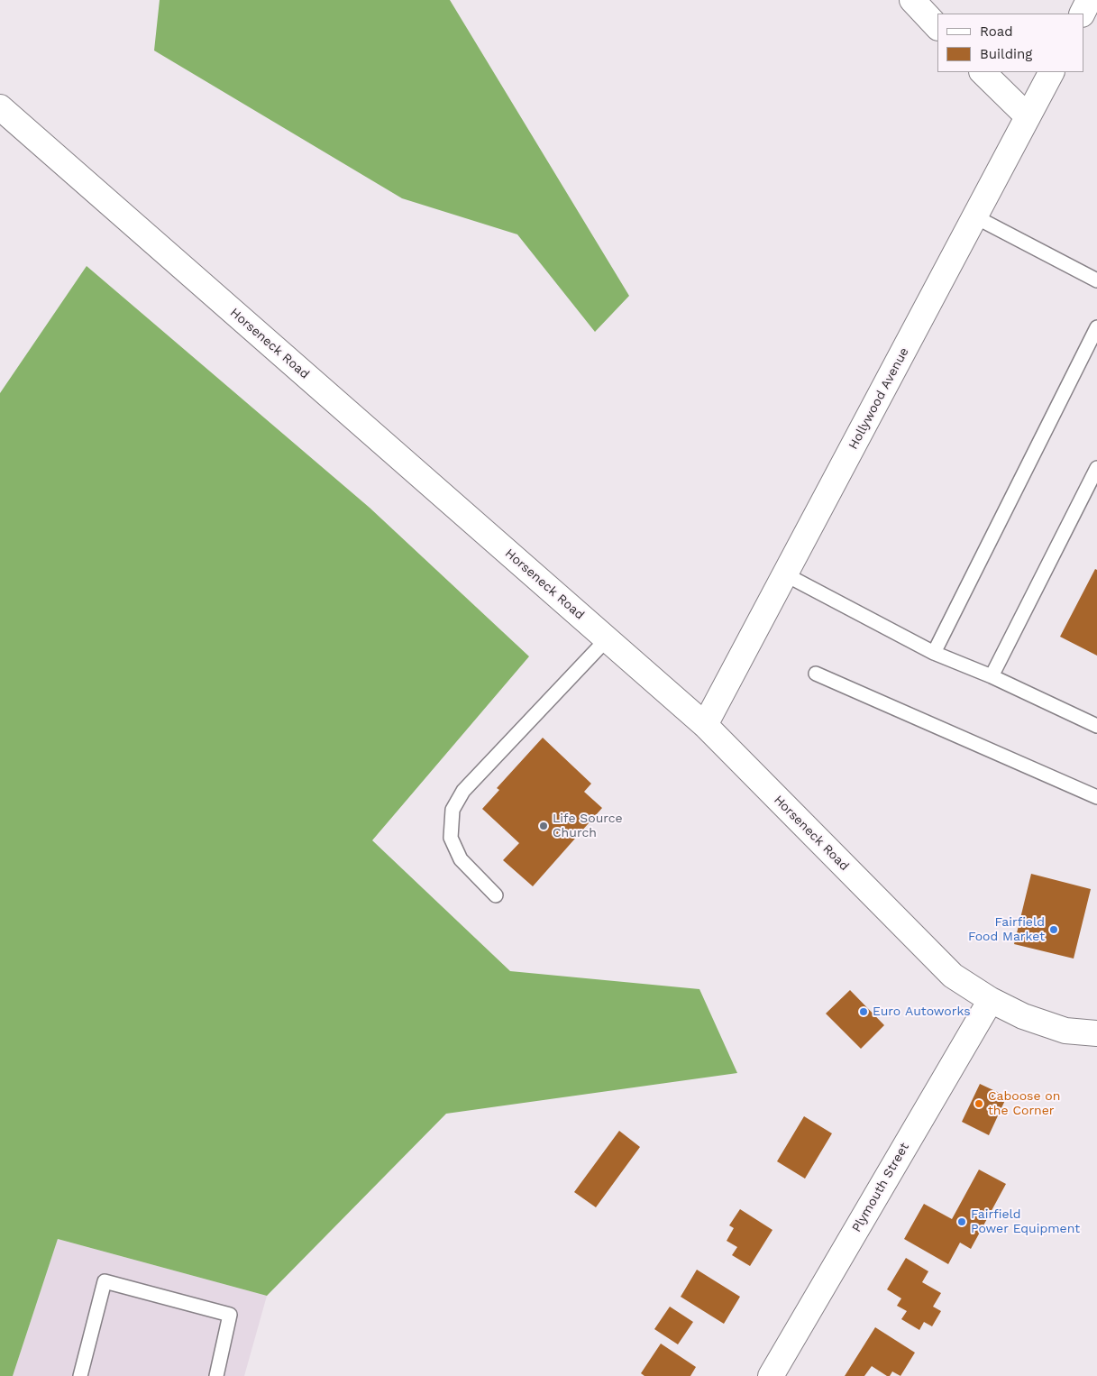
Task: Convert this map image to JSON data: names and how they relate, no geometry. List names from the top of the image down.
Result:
{
  "streets": {
    "street": ["Horseneck Road", "Hollywood Avenue", "Plymouth Street"]
  },
  "crossings": [
    ["Horseneck Road", "Hollywood Avenue"],
    ["Horseneck Road", "Plymouth Street"]
  ],
  "places": [
    "Life Source Church",
    "Fairfield Food Market",
    "Euro Autoworks",
    "Caboose on the Corner",
    "Fairfield Power Equipment"
  ],
  "legend": ["Road", "Building"]
}
